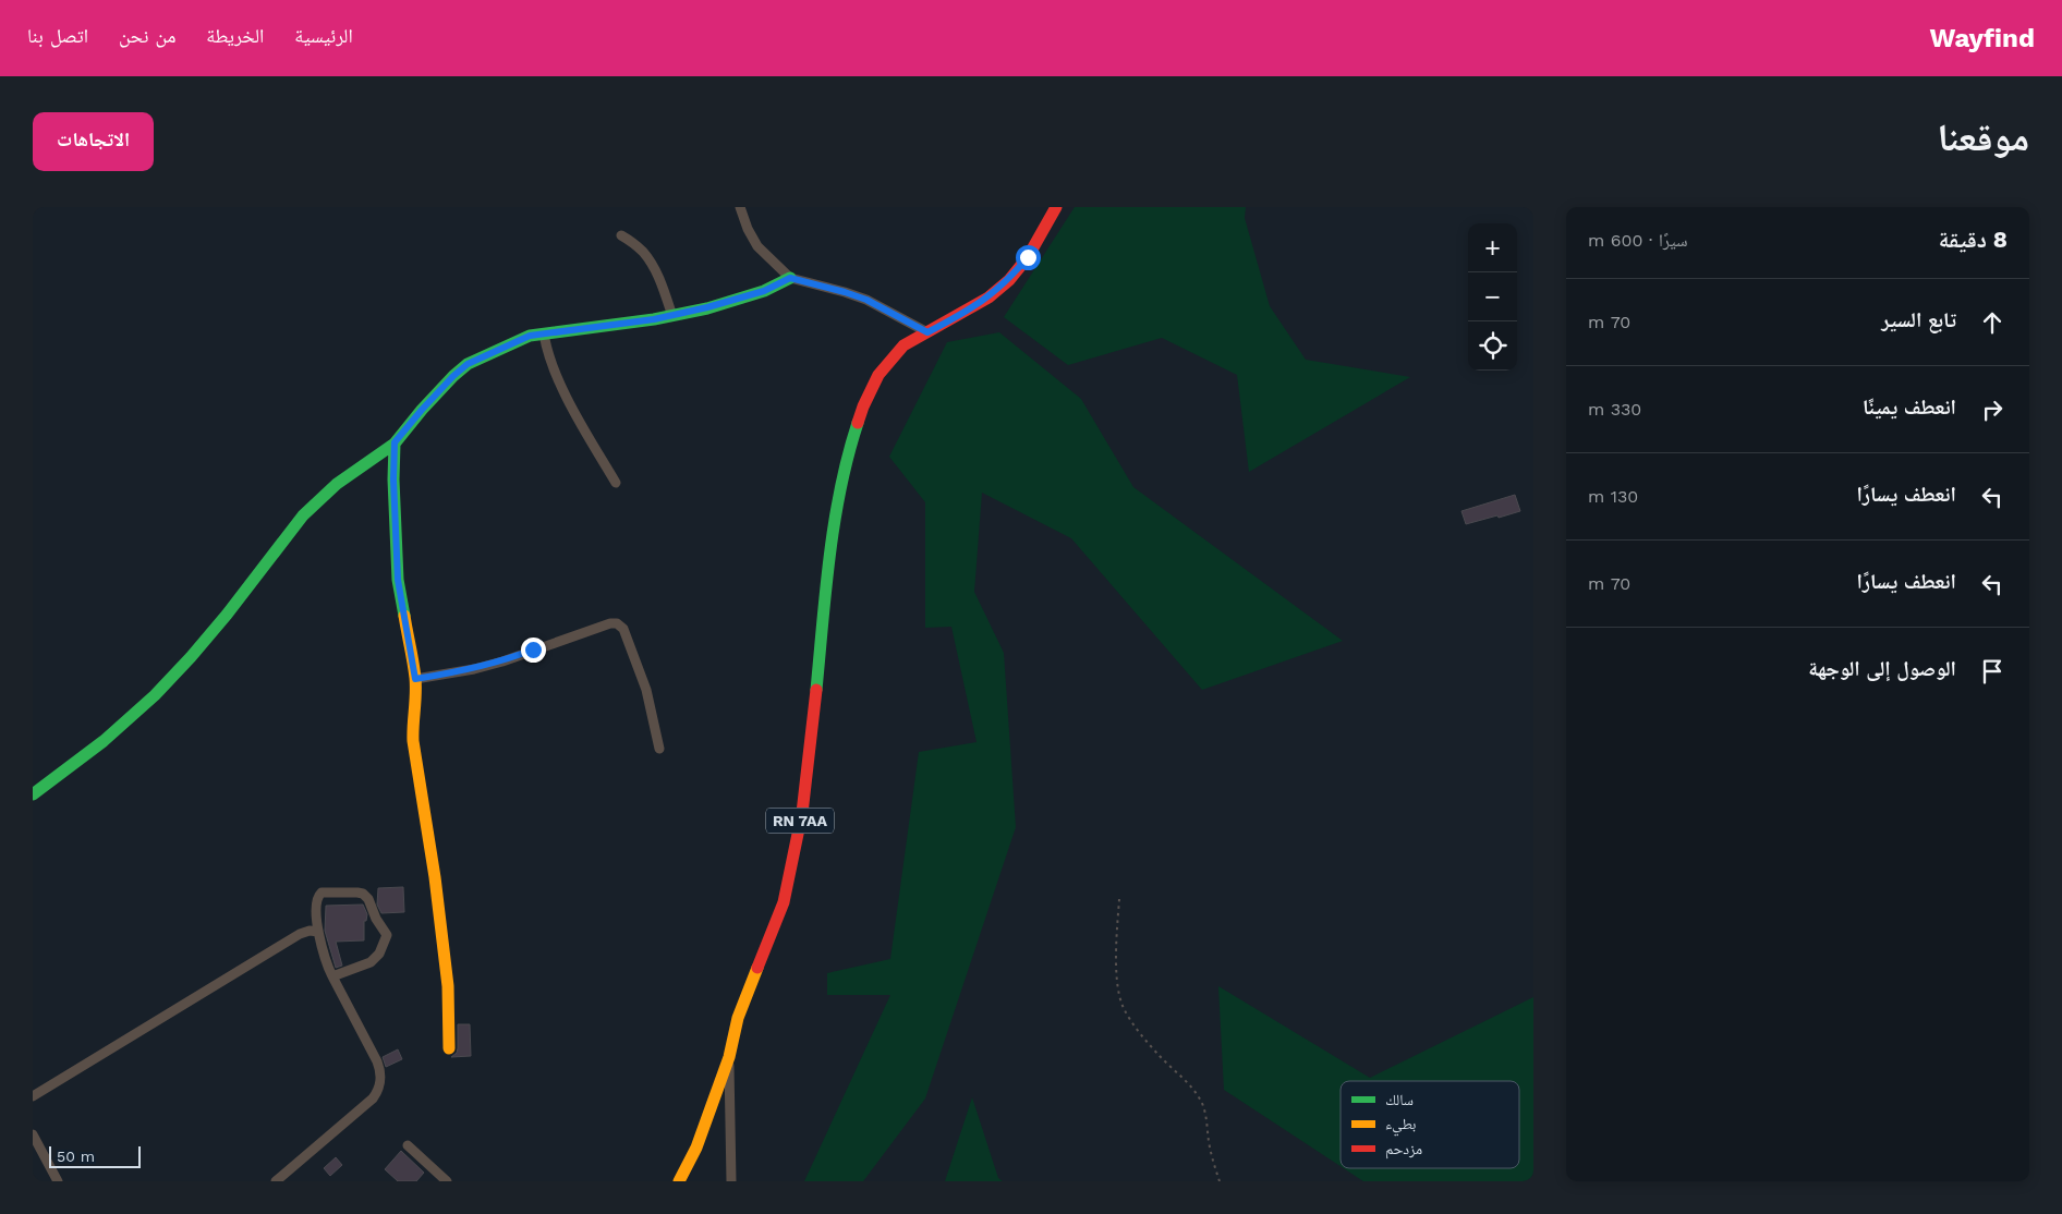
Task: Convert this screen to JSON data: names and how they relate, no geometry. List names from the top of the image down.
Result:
{
  "streets": {
    "street": ["RN 7AA"]
  },
  "legend": ["سالك", "بطيء", "مزدحم"],
  "scale_bar": "50 m",
  "page": {
    "header": "Wayfind",
    "nav": [
      "الرئيسية",
      "الخريطة",
      "من نحن",
      "اتصل بنا"
    ],
    "title": "موقعنا",
    "buttons": "الاتجاهات",
    "heading": ["8 دقيقة", "سيرًا · 600 m"],
    "map_buttons": ["+", "−"],
    "list": [
      ["تابع السير", "70 m"],
      ["انعطف يمينًا", "330 m"],
      ["انعطف يسارًا", "130 m"],
      ["انعطف يسارًا", "70 m"],
      "الوصول إلى الوجهة"
    ],
    "scale": "50 m"
  }
}
